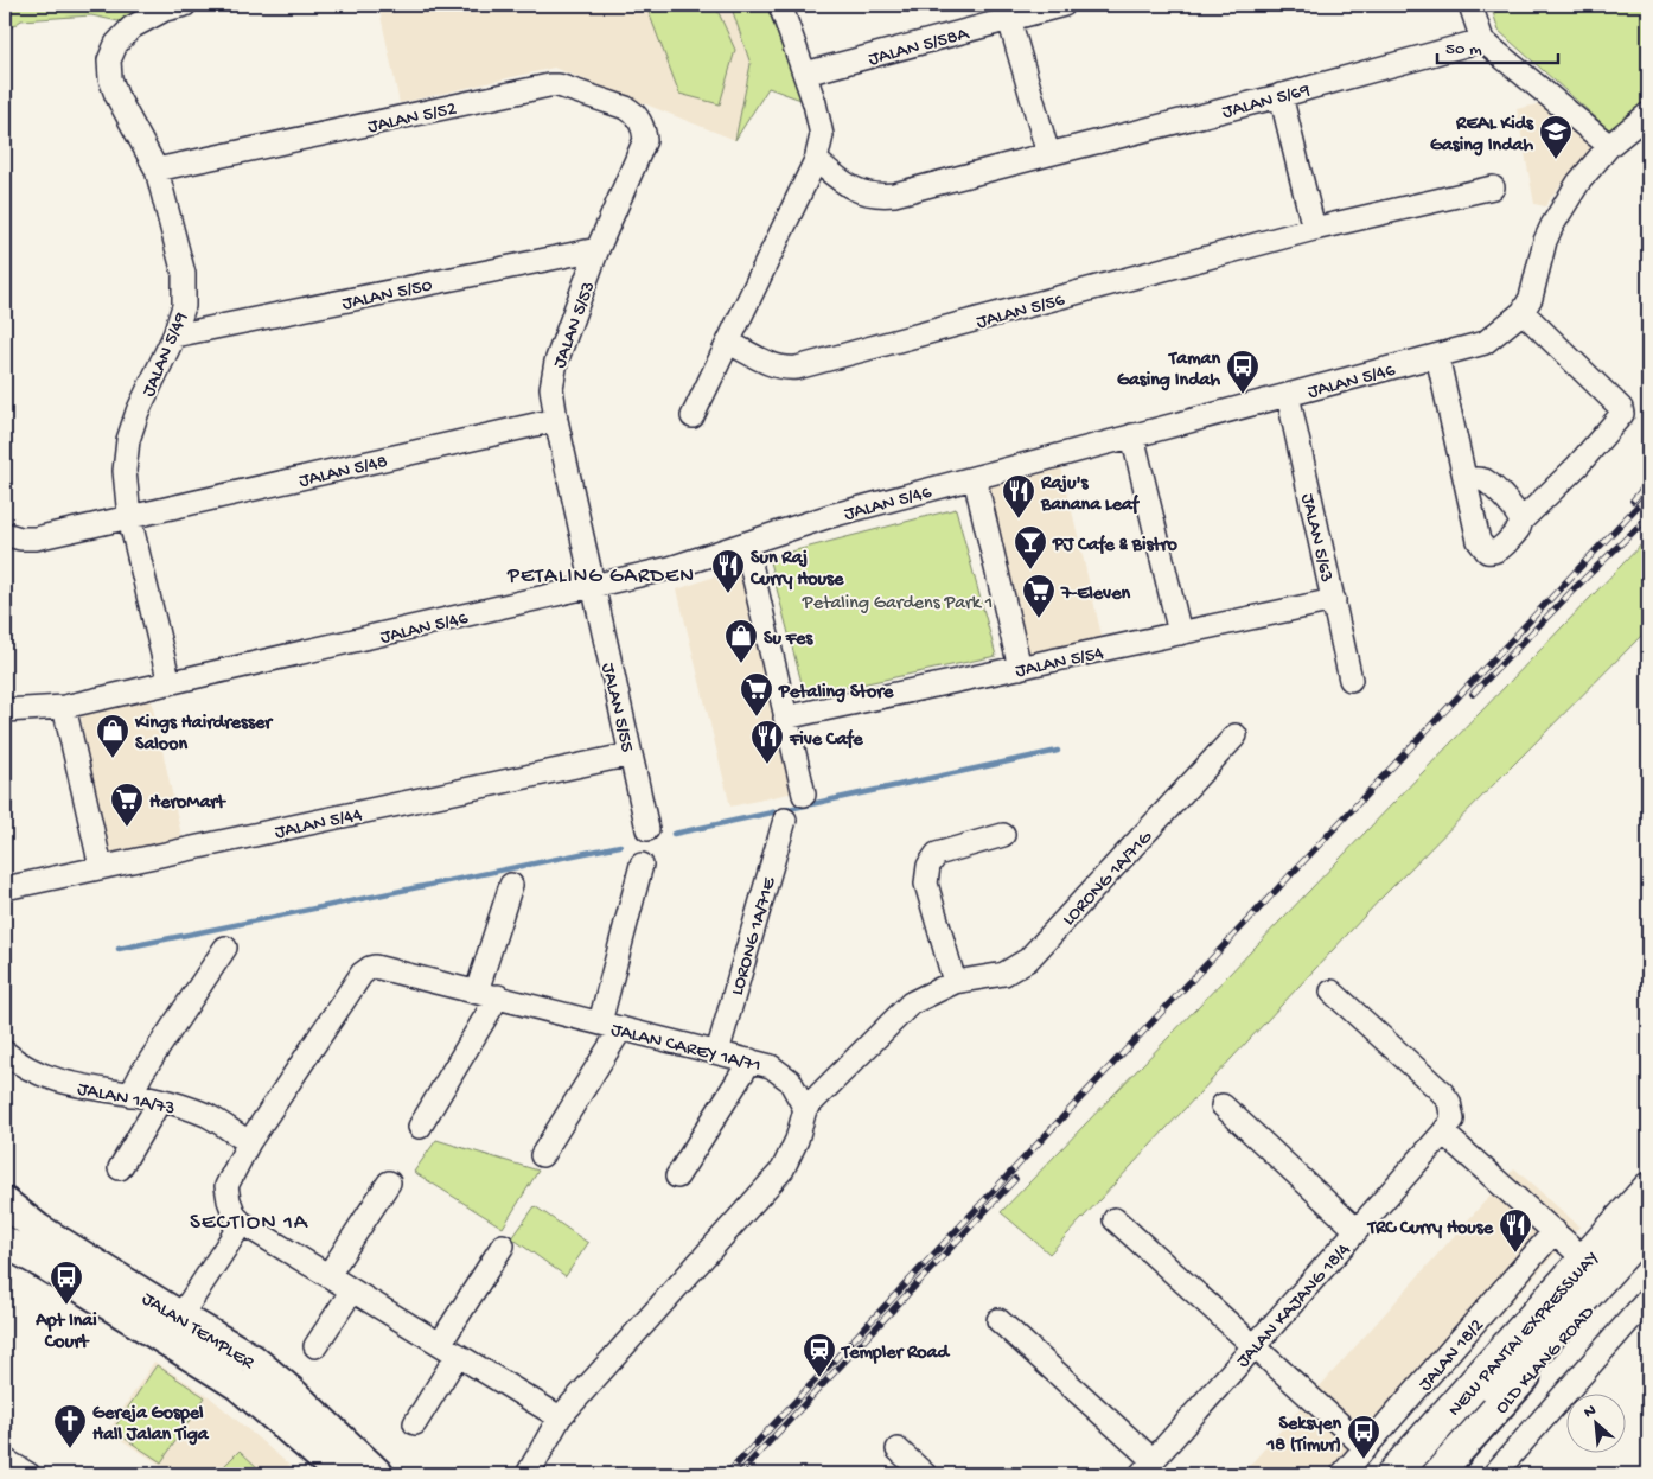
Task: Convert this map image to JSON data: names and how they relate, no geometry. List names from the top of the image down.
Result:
{
  "streets": {
    "highway": ["NEW PANTAI EXPRESSWAY"],
    "main road": ["JALAN TEMPLER", "OLD KLANG ROAD"],
    "street": [
      "JALAN 5/58A",
      "JALAN 5/69",
      "JALAN 5/52",
      "JALAN 5/50",
      "JALAN 5/56",
      "JALAN 5/53",
      "JALAN 5/49",
      "JALAN 5/46",
      "JALAN 5/48",
      "JALAN 5/63",
      "JALAN 5/54",
      "JALAN 5/55",
      "JALAN 5/44",
      "LORONG 1A/71G",
      "LORONG 1A/71E",
      "JALAN CAREY 1A/71",
      "JALAN 1A/73",
      "JALAN KAJANG 18/4",
      "JALAN 18/2"
    ]
  },
  "crossings": [
    ["JALAN 5/52", "JALAN 5/53"],
    ["JALAN 5/52", "JALAN 5/49"],
    ["JALAN 5/50", "JALAN 5/53"],
    ["JALAN 5/50", "JALAN 5/49"],
    ["JALAN 5/53", "JALAN 5/46"],
    ["JALAN 5/53", "JALAN 5/48"],
    ["JALAN 5/53", "JALAN 5/55"],
    ["JALAN 5/49", "JALAN 5/46"],
    ["JALAN 5/49", "JALAN 5/48"],
    ["JALAN 5/46", "JALAN 5/63"],
    ["JALAN 5/46", "JALAN 5/55"],
    ["JALAN 5/63", "JALAN 5/54"],
    ["JALAN 5/55", "JALAN 5/44"],
    ["LORONG 1A/71G", "JALAN CAREY 1A/71"],
    ["LORONG 1A/71E", "JALAN CAREY 1A/71"],
    ["JALAN CAREY 1A/71", "JALAN 1A/73"]
  ],
  "districts": ["PETALING GARDEN", "SECTION 1A"],
  "parks": ["Petaling Gardens Park 1"],
  "places": {
    "school or university": ["REAL Kids Gasing Indah"],
    "bus stop": ["Taman Gasing Indah", "Apt Inai Court", "Seksyen 18 (Timur)"],
    "restaurant": [
      "Raju's Banana Leaf",
      "Sun Raj Curry House",
      "Five Cafe",
      "TRC Curry House"
    ],
    "bar": ["PJ Cafe & Bistro"],
    "supermarket": ["7-Eleven", "Petaling Store", "HeroMart"],
    "shop": ["Su Fes", "Kings Hairdresser Saloon"],
    "station": ["Templer Road"],
    "church": ["Gereja Gospel Hall Jalan Tiga"]
  },
  "scale_bar": "50 m",
  "north": "top left"
}
